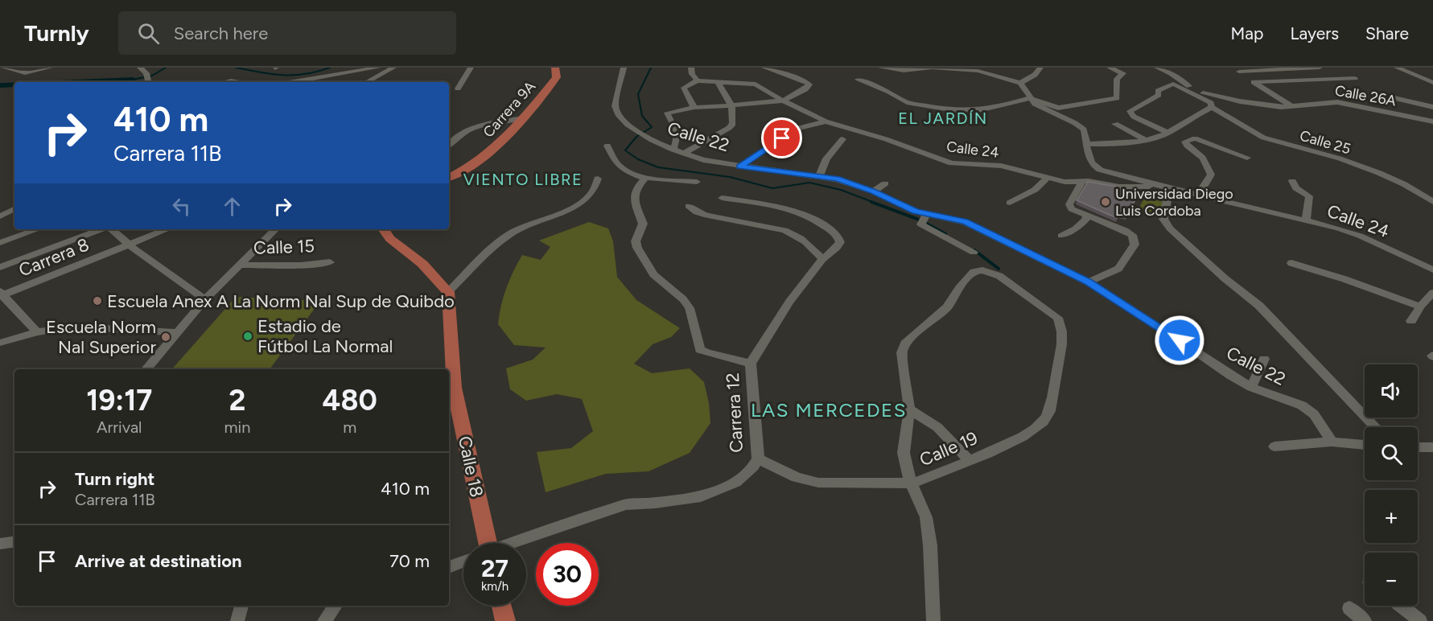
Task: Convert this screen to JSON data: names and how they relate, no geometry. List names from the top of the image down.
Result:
{
  "streets": {
    "main road": ["Carrera 9A", "Calle 18"],
    "street": [
      "Calle 26A",
      "Calle 22",
      "Calle 25",
      "Calle 24",
      "Calle 15",
      "Carrera 8",
      "Carrera 12",
      "Calle 19"
    ]
  },
  "crossings": [
    ["Carrera 12", "Calle 19"]
  ],
  "districts": ["EL JARDÍN", "VIENTO LIBRE", "LAS MERCEDES"],
  "places": [
    "Universidad Diego Luis Cordoba",
    "Escuela Anex A La Norm Nal Sup de Quibdo",
    "Estadio de Fútbol La Normal",
    "Escuela Norm Nal Superior"
  ],
  "page": {
    "header": "Turnly",
    "search": "Search here",
    "nav": ["Map", "Layers", "Share"],
    "turn": ["410 m", "Carrera 11B"],
    "map_buttons": ["+", "−"],
    "eta": [
      "19:17",
      "Arrival",
      "2",
      "min",
      "480",
      "m"
    ],
    "list": [
      {
        "name": "Turn right",
        "note": "Carrera 11B",
        "value": "410 m"
      },
      {
        "name": "Arrive at destination",
        "value": "70 m"
      }
    ],
    "speed": "27 km/h",
    "limit": "30"
  }
}
